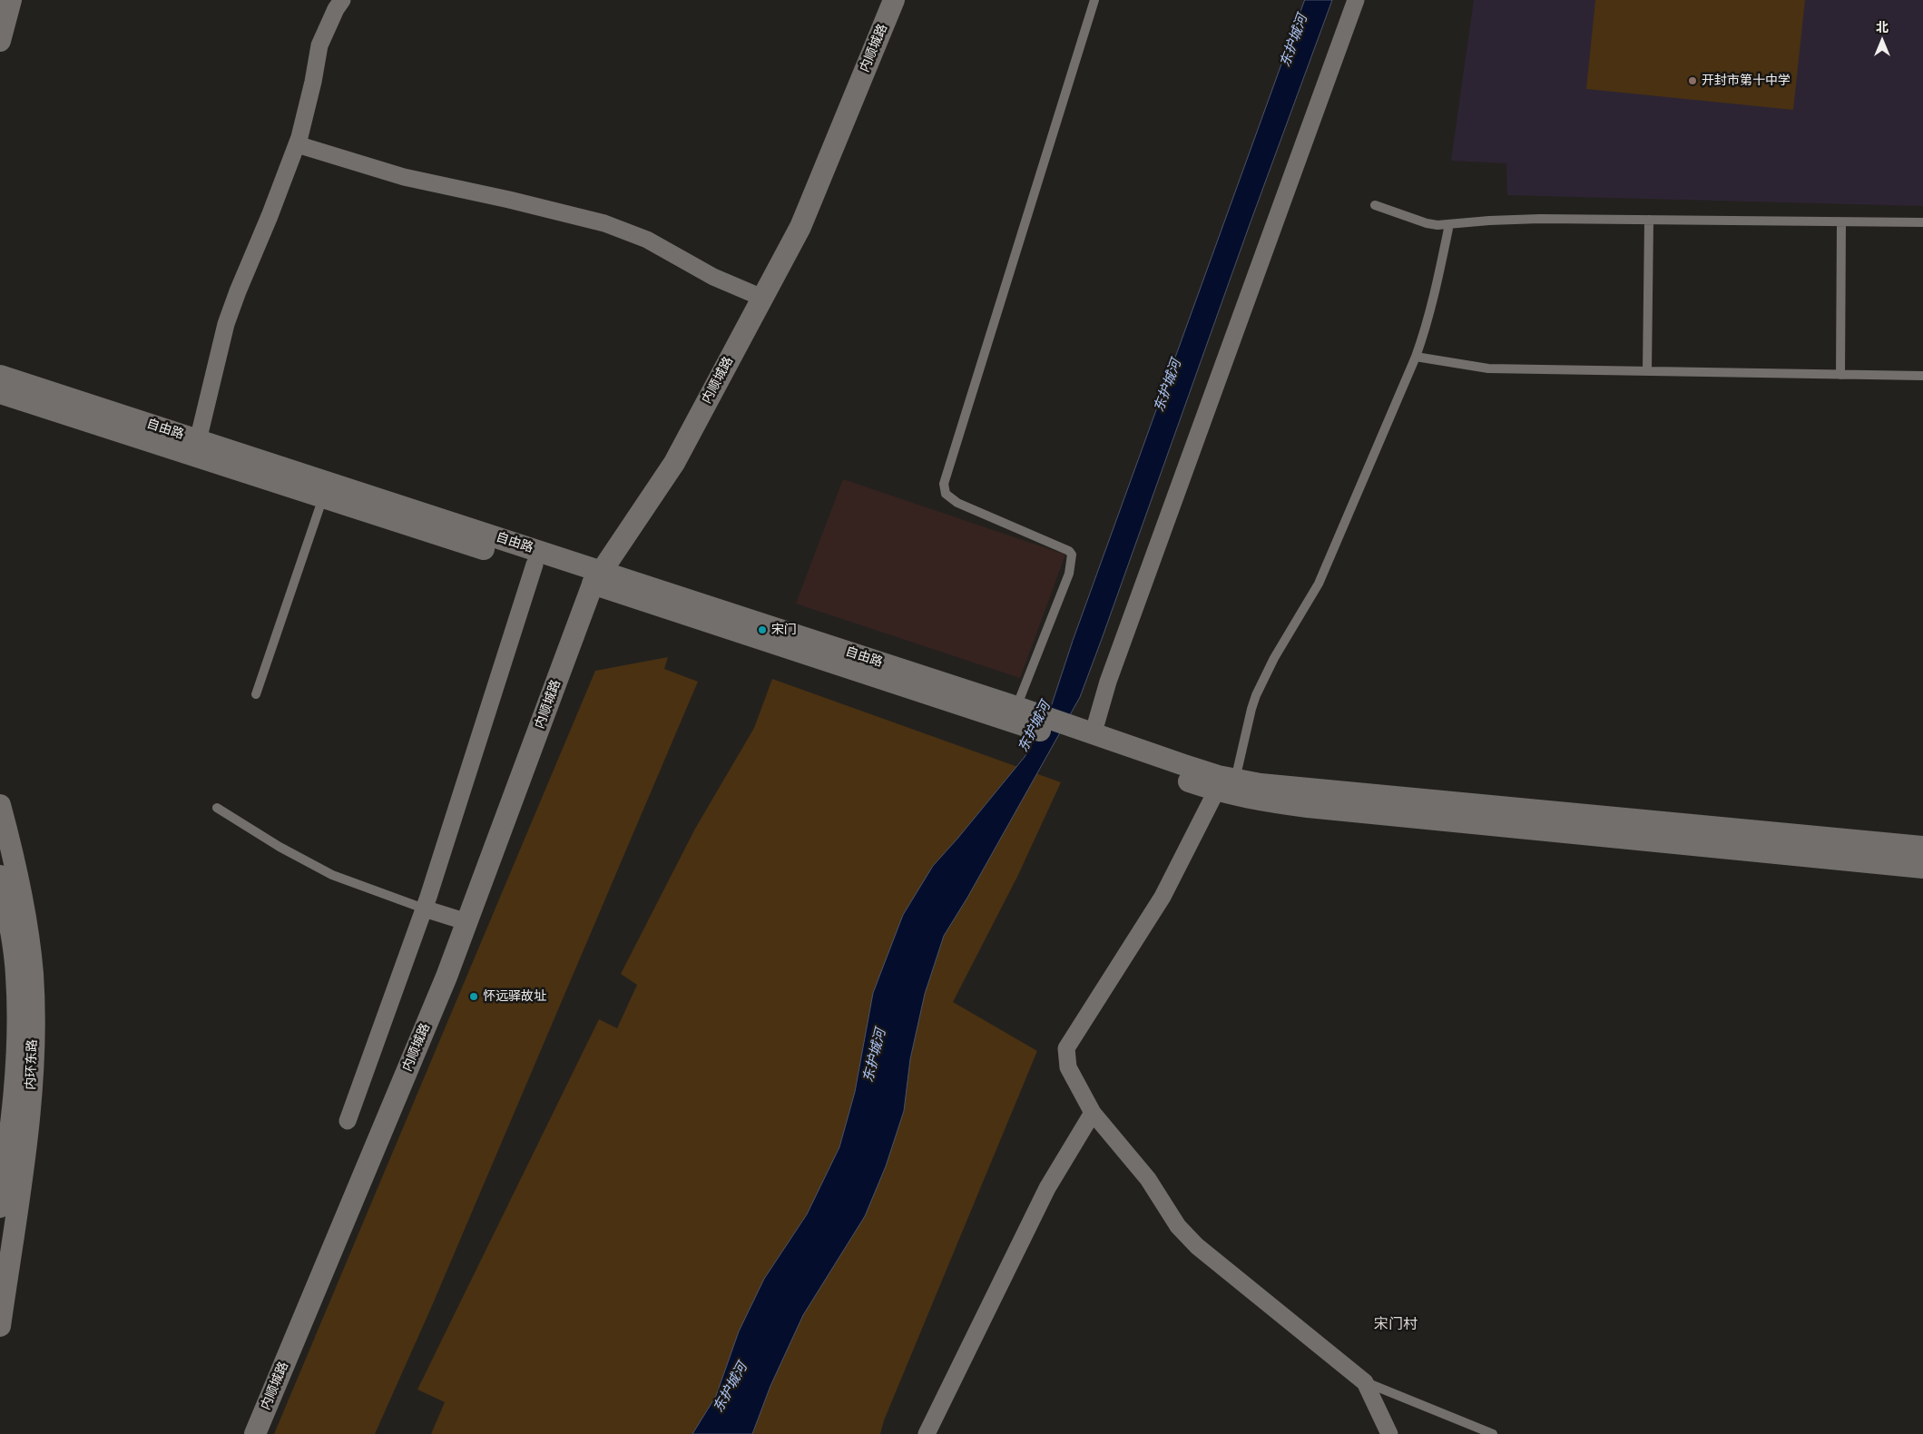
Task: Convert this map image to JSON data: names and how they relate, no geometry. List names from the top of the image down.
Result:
{
  "streets": {
    "street": ["内顺城路", "自由路", "内环东路"]
  },
  "crossings": [
    ["内顺城路", "自由路"]
  ],
  "districts": ["宋门村"],
  "water": ["东护城河"],
  "places": ["开封市第十中学", "宋门", "怀远驿故址"],
  "north": "top"
}
